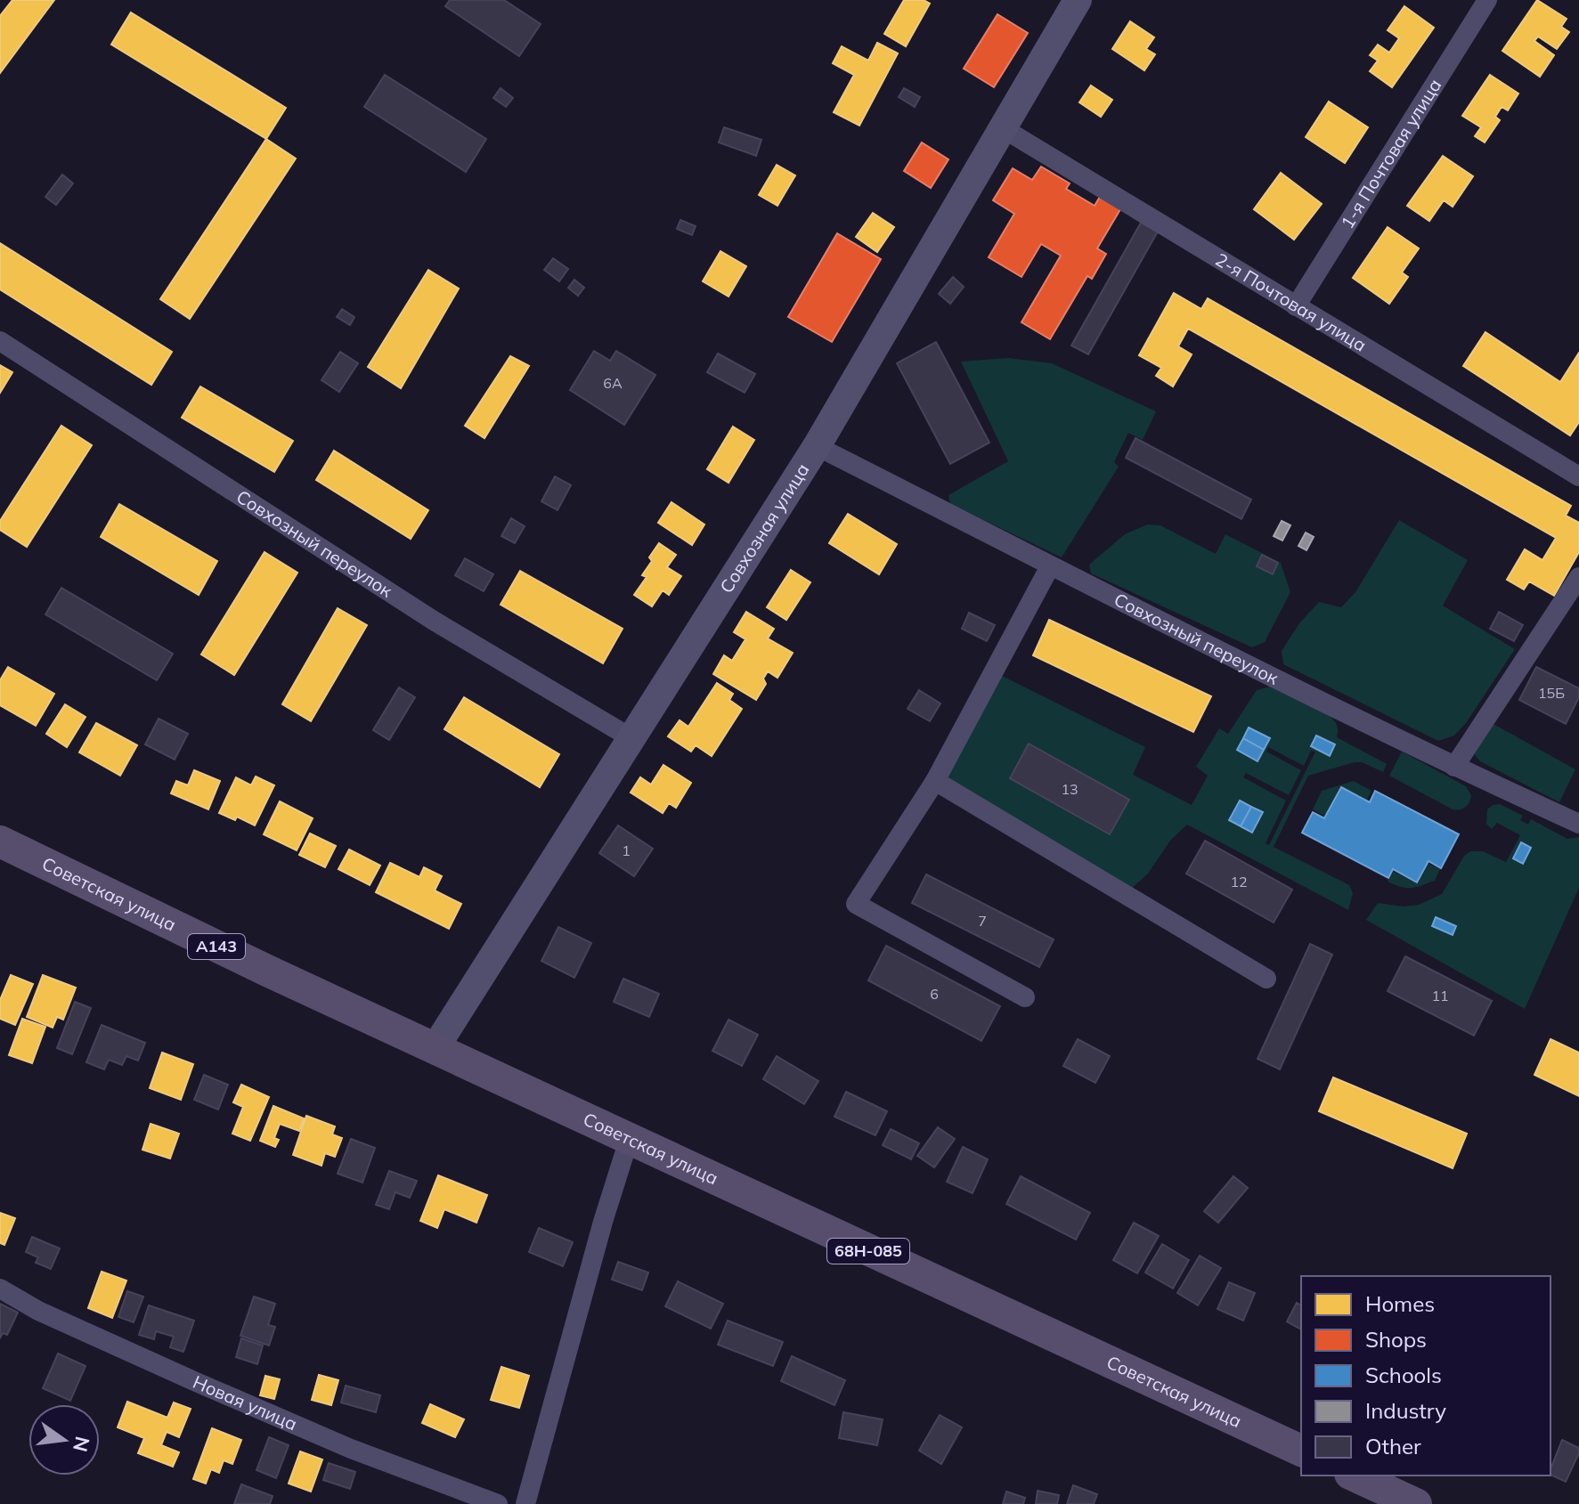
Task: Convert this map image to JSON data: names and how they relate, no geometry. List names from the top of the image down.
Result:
{
  "streets": {
    "main road": ["Советская улица", "А143", "68Н-085"],
    "street": [
      "1-я Почтовая улица",
      "2-я Почтовая улица",
      "Совхозная улица",
      "Совхозный переулок",
      "Новая улица"
    ]
  },
  "crossings": [
    ["1-я Почтовая улица", "2-я Почтовая улица"],
    ["2-я Почтовая улица", "Совхозная улица"],
    ["Совхозная улица", "Совхозный переулок"],
    ["Совхозная улица", "Советская улица"]
  ],
  "house_numbers": [
    "6А",
    "15Б",
    "13",
    "1",
    "12",
    "7",
    "6",
    "11"
  ],
  "legend": [
    "Homes",
    "Shops",
    "Schools",
    "Industry",
    "Other"
  ],
  "north": "right"
}
